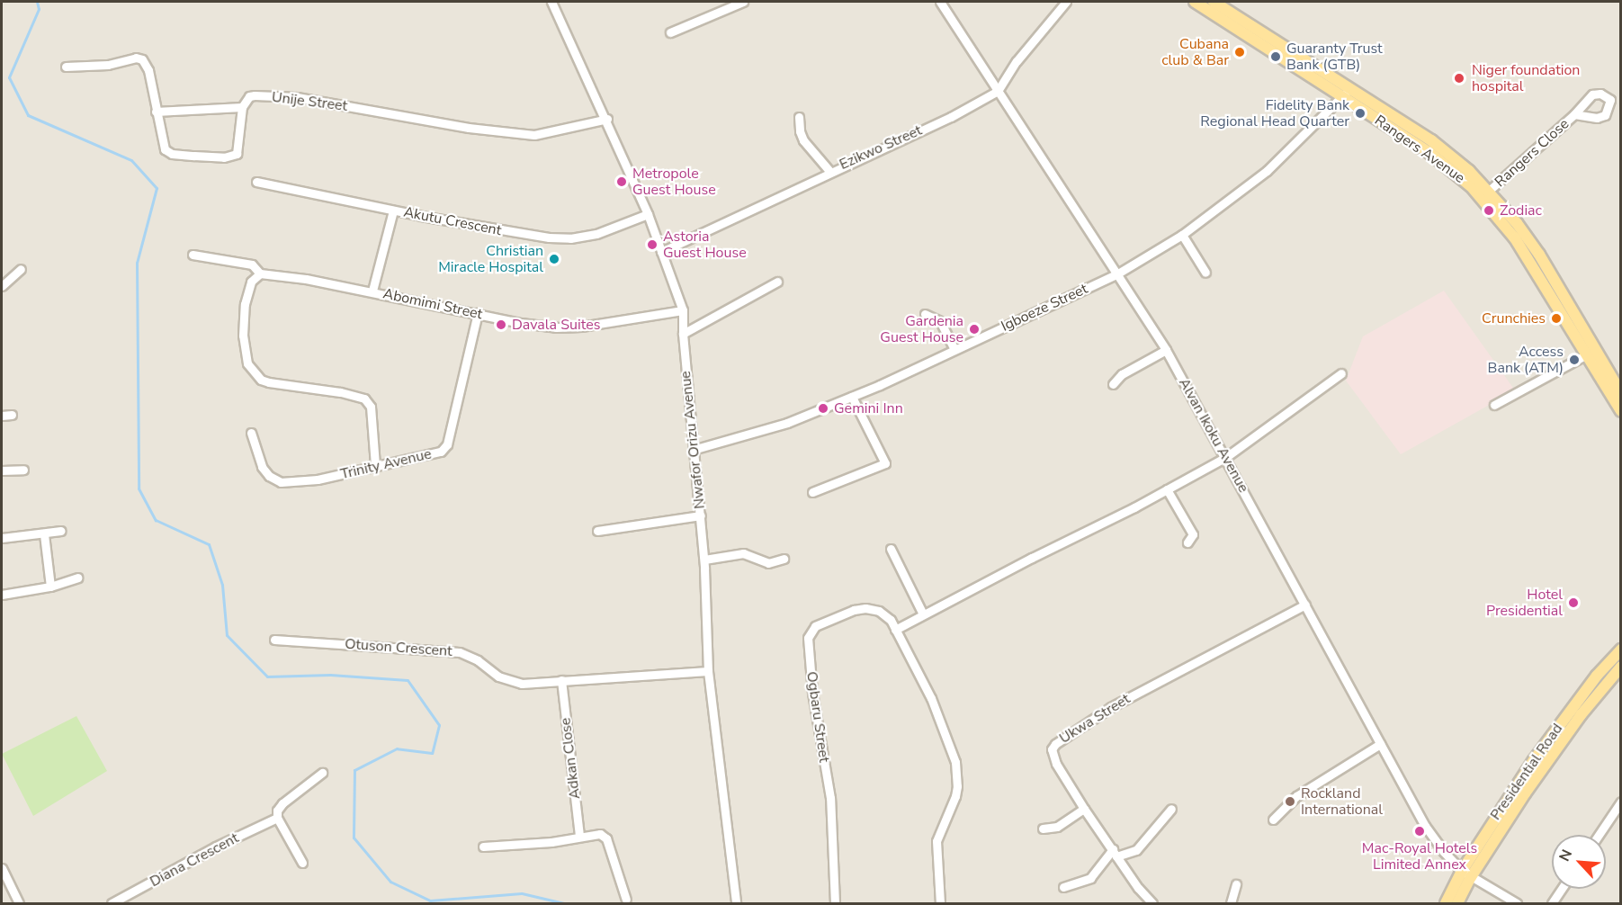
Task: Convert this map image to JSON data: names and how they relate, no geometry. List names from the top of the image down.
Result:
{
  "streets": {
    "main road": ["Rangers Avenue", "Presidential Road"],
    "street": [
      "Unije Street",
      "Ezikwo Street",
      "Rangers Close",
      "Akutu Crescent",
      "Abomimi Street",
      "Igboeze Street",
      "Alvan Ikoku Avenue",
      "Nwafor Orizu Avenue",
      "Trinity Avenue",
      "Otuson Crescent",
      "Ogbaru Street",
      "Ukwa Street",
      "Adkan Close",
      "Diana Crescent"
    ]
  },
  "crossings": [
    ["Unije Street", "Nwafor Orizu Avenue"],
    ["Ezikwo Street", "Alvan Ikoku Avenue"],
    ["Ezikwo Street", "Nwafor Orizu Avenue"],
    ["Rangers Avenue", "Rangers Close"],
    ["Rangers Avenue", "Igboeze Street"],
    ["Akutu Crescent", "Nwafor Orizu Avenue"],
    ["Abomimi Street", "Nwafor Orizu Avenue"],
    ["Abomimi Street", "Trinity Avenue"],
    ["Igboeze Street", "Alvan Ikoku Avenue"],
    ["Igboeze Street", "Nwafor Orizu Avenue"],
    ["Alvan Ikoku Avenue", "Ukwa Street"],
    ["Alvan Ikoku Avenue", "Presidential Road"],
    ["Nwafor Orizu Avenue", "Otuson Crescent"],
    ["Otuson Crescent", "Adkan Close"]
  ],
  "places": [
    "Cubana club & Bar",
    "Guaranty Trust Bank (GTB)",
    "Niger foundation hospital",
    "Fidelity Bank Regional Head Quarter",
    "Metropole Guest House",
    "Zodiac",
    "Astoria Guest House",
    "Christian Miracle Hospital",
    "Crunchies",
    "Davala Suites",
    "Gardenia Guest House",
    "Access Bank (ATM)",
    "Gemini Inn",
    "Hotel Presidential",
    "Rockland International",
    "Mac-Royal Hotels Limited Annex"
  ],
  "north": "top left"
}
